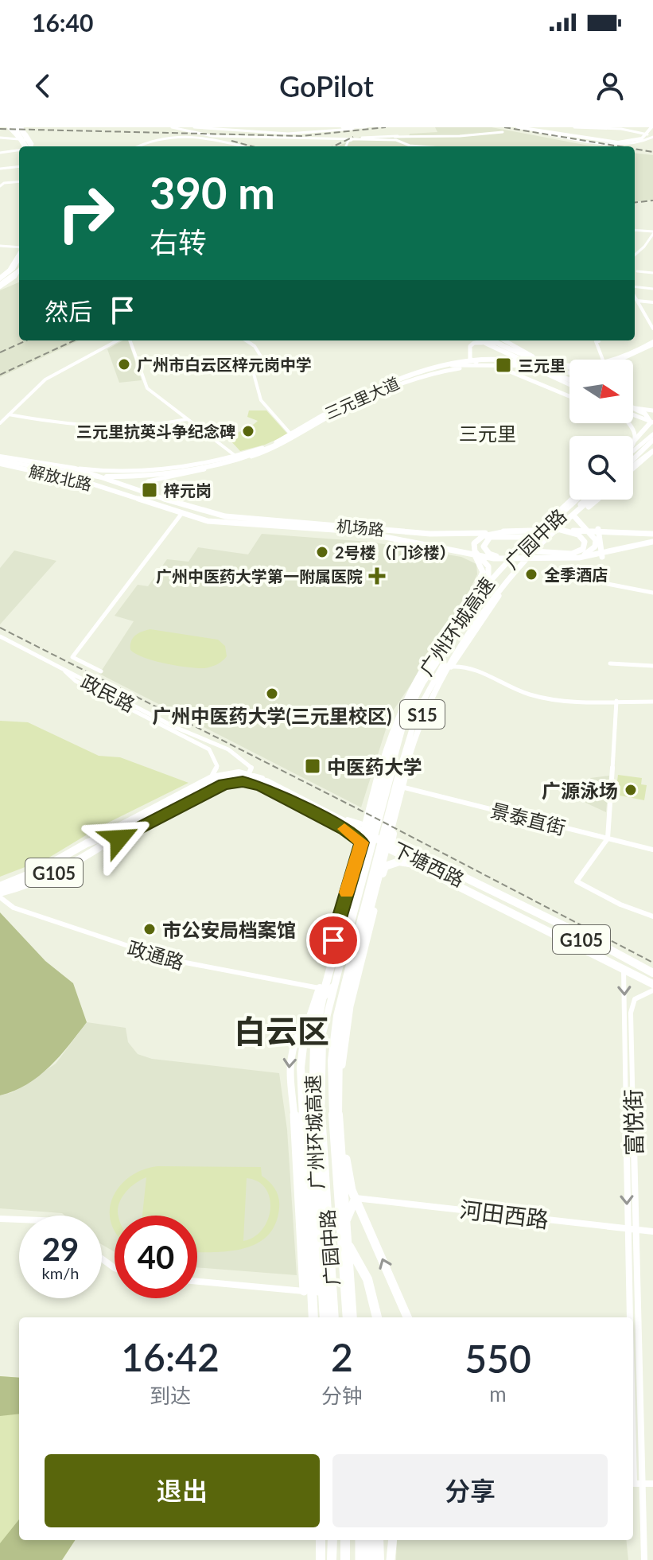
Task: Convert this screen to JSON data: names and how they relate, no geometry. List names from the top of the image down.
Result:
{
  "streets": {
    "highway": [
      "解放北路",
      "机场路",
      "广园中路",
      "广州环城高速",
      "S15",
      "下塘西路",
      "G105"
    ],
    "main road": ["三元里大道"],
    "street": [
      "政民路",
      "景泰直街",
      "政通路",
      "富悦街",
      "河田西路"
    ]
  },
  "crossings": [
    ["三元里大道", "解放北路"],
    ["三元里大道", "机场路"],
    ["解放北路", "机场路"],
    ["机场路", "广州环城高速"],
    ["政民路", "下塘西路"],
    ["下塘西路", "G105"],
    ["下塘西路", "政通路"],
    ["下塘西路", "富悦街"],
    ["G105", "富悦街"],
    ["富悦街", "河田西路"]
  ],
  "districts": ["三元里", "白云区"],
  "places": {
    "other": [
      "广州市白云区梓元岗中学",
      "三元里抗英斗争纪念碑",
      "2号楼（门诊楼）",
      "全季酒店",
      "广州中医药大学(三元里校区)",
      "广源泳场",
      "市公安局档案馆"
    ],
    "transit": ["三元里", "梓元岗", "中医药大学"],
    "health": ["广州中医药大学第一附属医院"]
  },
  "north": "right",
  "page": {
    "status": "16:40",
    "header": "GoPilot",
    "turn": ["390 m", "右转"],
    "then": "然后",
    "speed": "29 km/h",
    "limit": "40",
    "eta": [
      "16:42",
      "到达",
      "2",
      "分钟",
      "550",
      "m"
    ],
    "buttons": ["退出", "分享"]
  }
}
